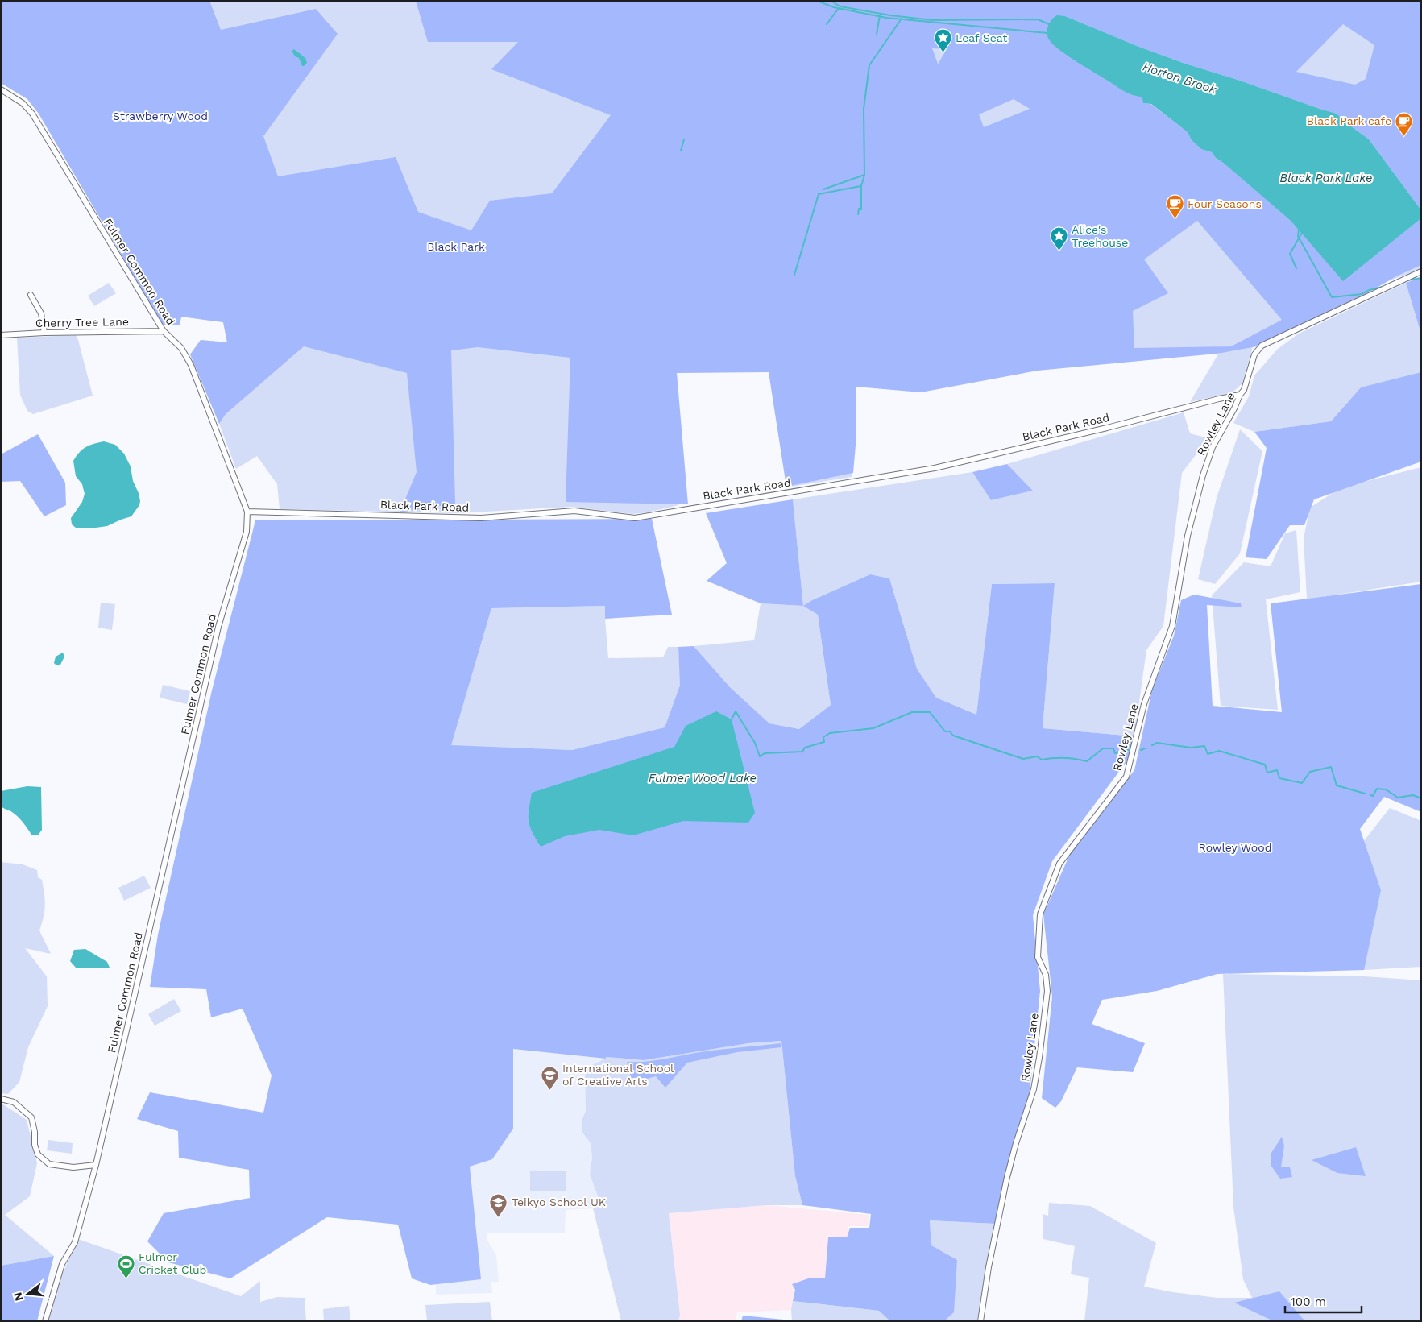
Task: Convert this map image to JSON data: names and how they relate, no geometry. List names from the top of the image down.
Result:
{
  "streets": {
    "street": [
      "Fulmer Common Road",
      "Cherry Tree Lane",
      "Rowley Lane",
      "Black Park Road"
    ]
  },
  "crossings": [
    ["Fulmer Common Road", "Cherry Tree Lane"],
    ["Fulmer Common Road", "Black Park Road"],
    ["Rowley Lane", "Black Park Road"]
  ],
  "water": ["Horton Brook", "Black Park Lake", "Fulmer Wood Lake"],
  "parks": ["Strawberry Wood", "Black Park", "Rowley Wood"],
  "places": {
    "place": ["Leaf Seat", "Alice's Treehouse"],
    "cafe": ["Black Park cafe", "Four Seasons"],
    "school or university": ["International School of Creative Arts", "Teikyo School UK"],
    "sports": ["Fulmer Cricket Club"]
  },
  "scale_bar": "100 m",
  "north": "left"
}
